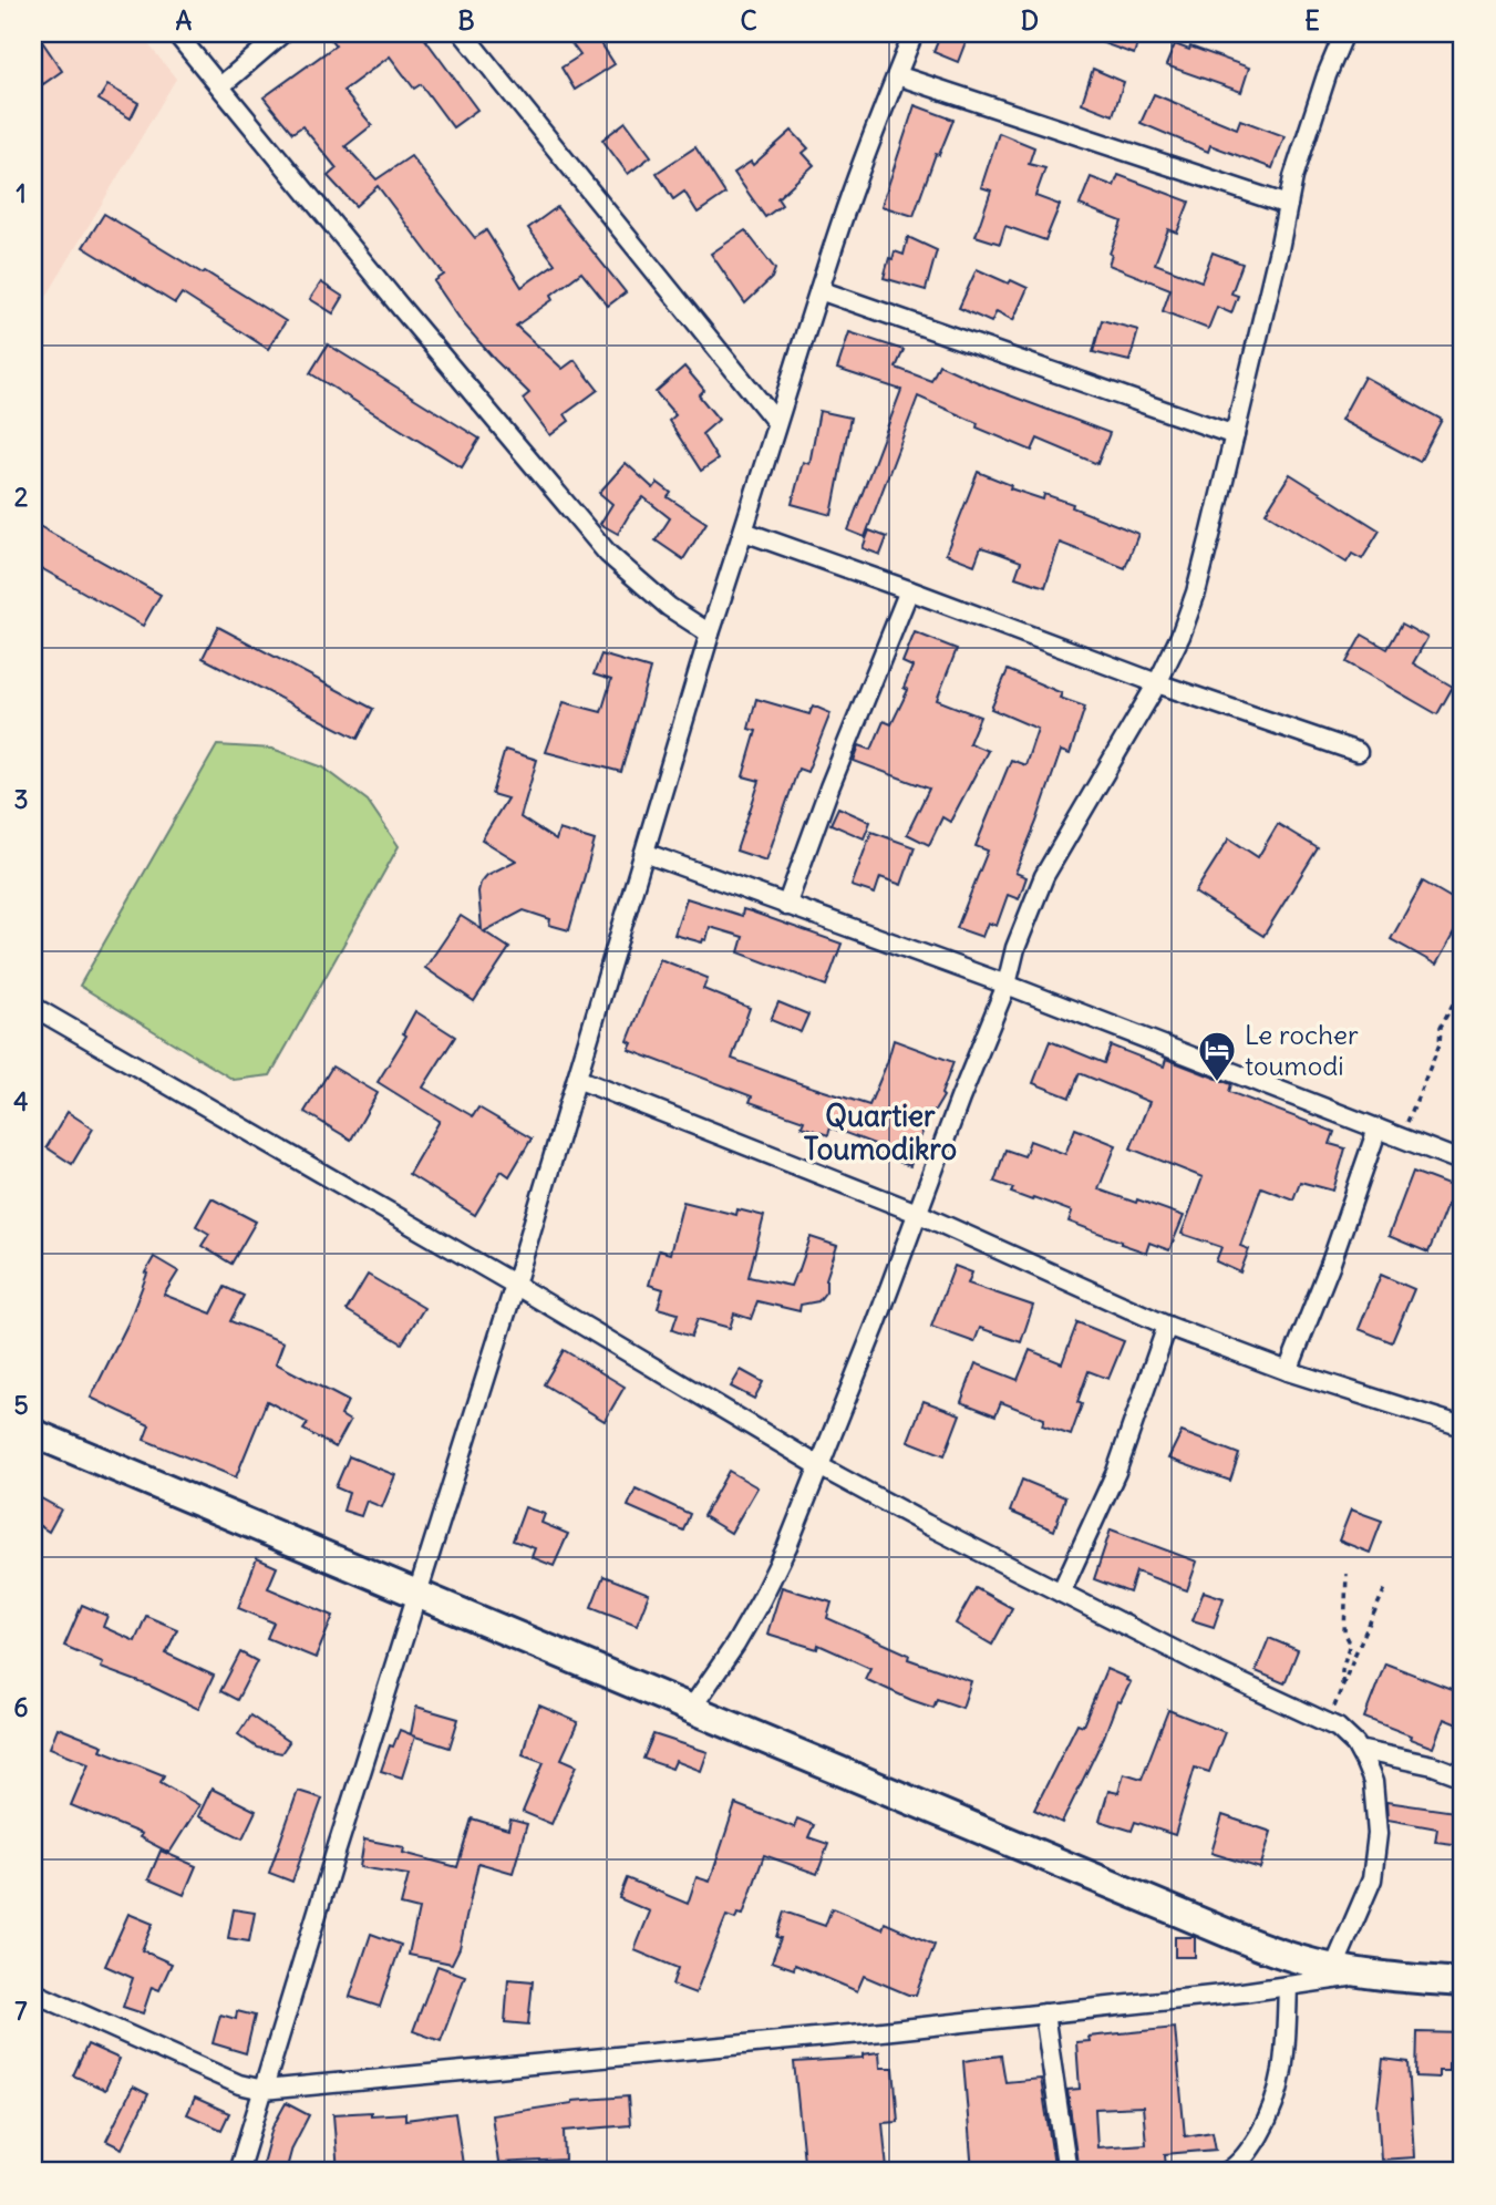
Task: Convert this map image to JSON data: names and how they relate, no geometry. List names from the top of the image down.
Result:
{
  "districts": ["Quartier Toumodikro"],
  "places": {
    "hotel": ["Le rocher toumodi"]
  },
  "grid": {
    "columns": [
      "A",
      "B",
      "C",
      "D",
      "E"
    ],
    "rows": [
      "1",
      "2",
      "3",
      "4",
      "5",
      "6",
      "7"
    ]
  }
}
